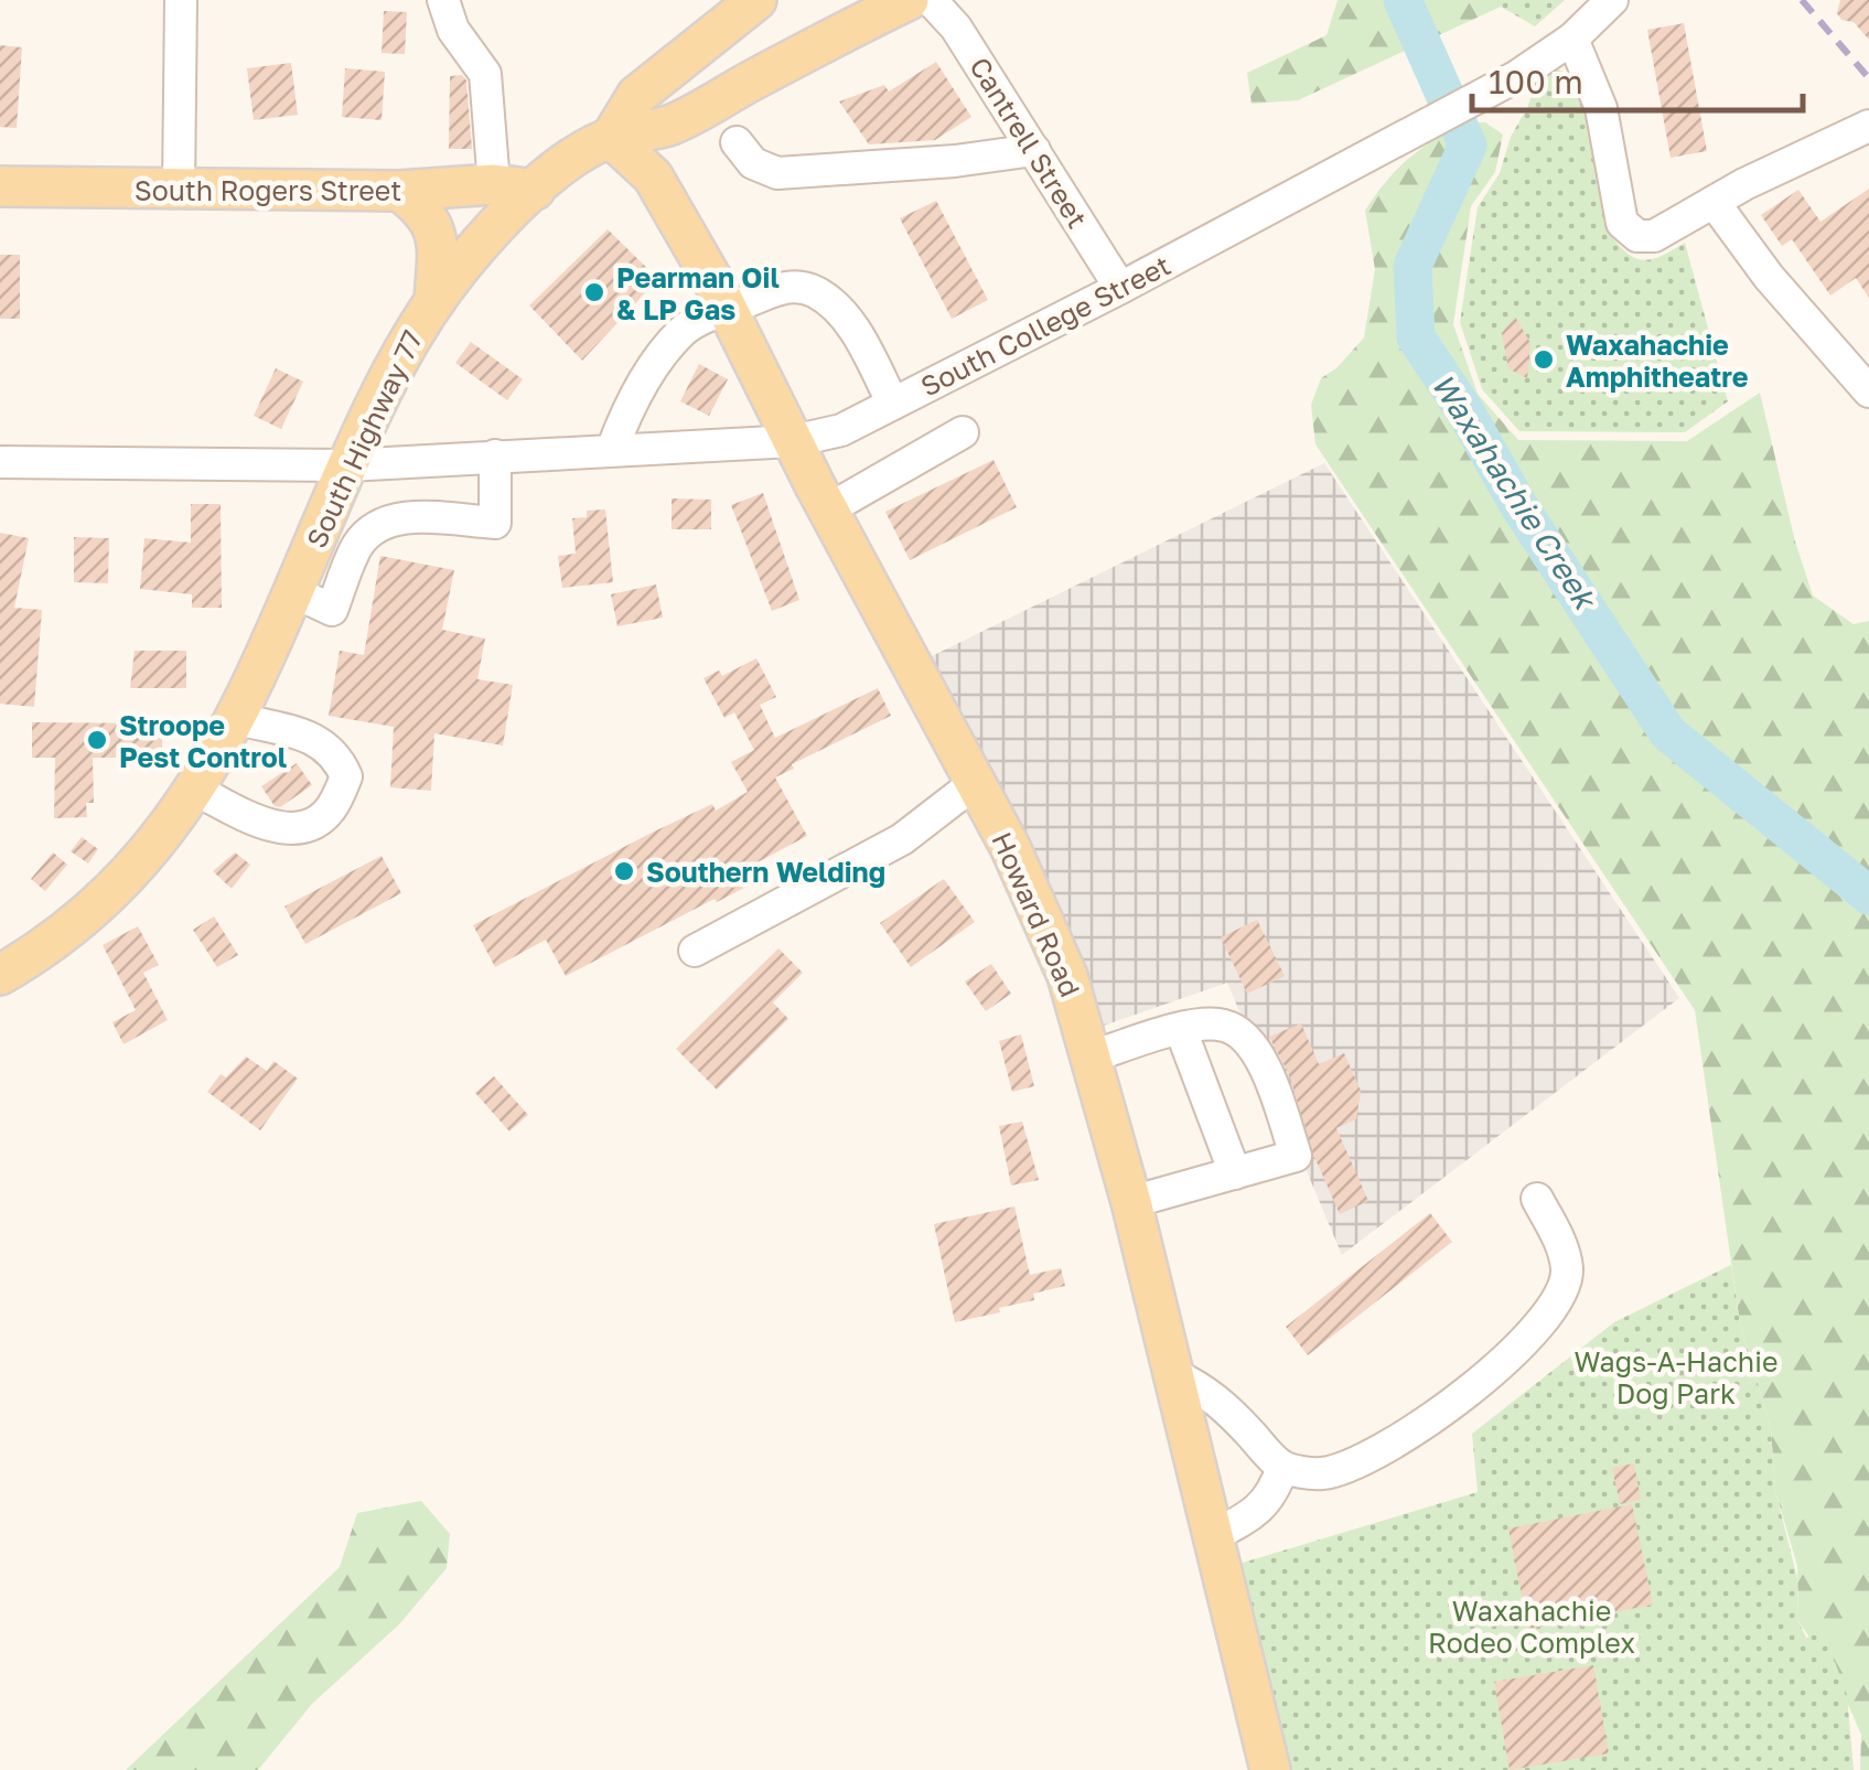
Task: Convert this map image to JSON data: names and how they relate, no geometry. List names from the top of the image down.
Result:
{
  "streets": {
    "main road": ["South Rogers Street", "South Highway 77", "Howard Road"],
    "street": ["Cantrell Street", "South College Street"]
  },
  "crossings": [
    ["Cantrell Street", "South College Street"],
    ["South Rogers Street", "South Highway 77"],
    ["South College Street", "South Highway 77"],
    ["South College Street", "Howard Road"],
    ["South Highway 77", "Howard Road"]
  ],
  "water": ["Waxahachie Creek"],
  "parks": ["Wags-A-Hachie Dog Park", "Waxahachie Rodeo Complex"],
  "places": [
    "Pearman Oil & LP Gas",
    "Waxahachie Amphitheatre",
    "Stroope Pest Control",
    "Southern Welding"
  ],
  "scale_bar": "100 m"
}
